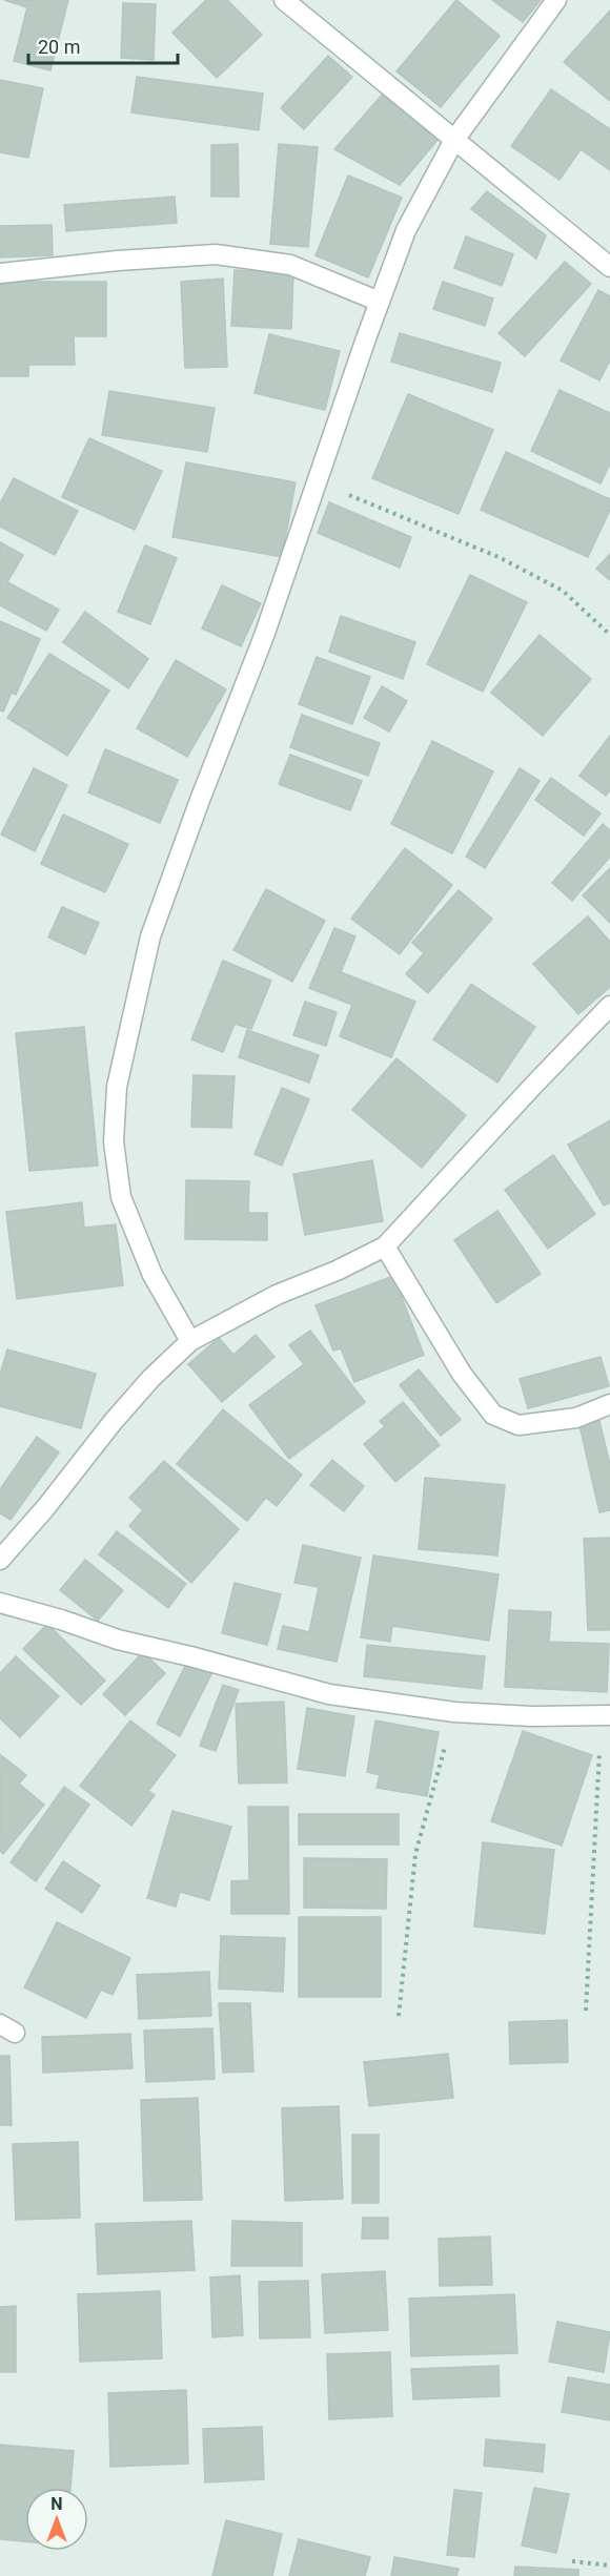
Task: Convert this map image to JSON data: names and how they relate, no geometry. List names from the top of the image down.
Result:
{
  "scale_bar": "20 m",
  "north": "top"
}
